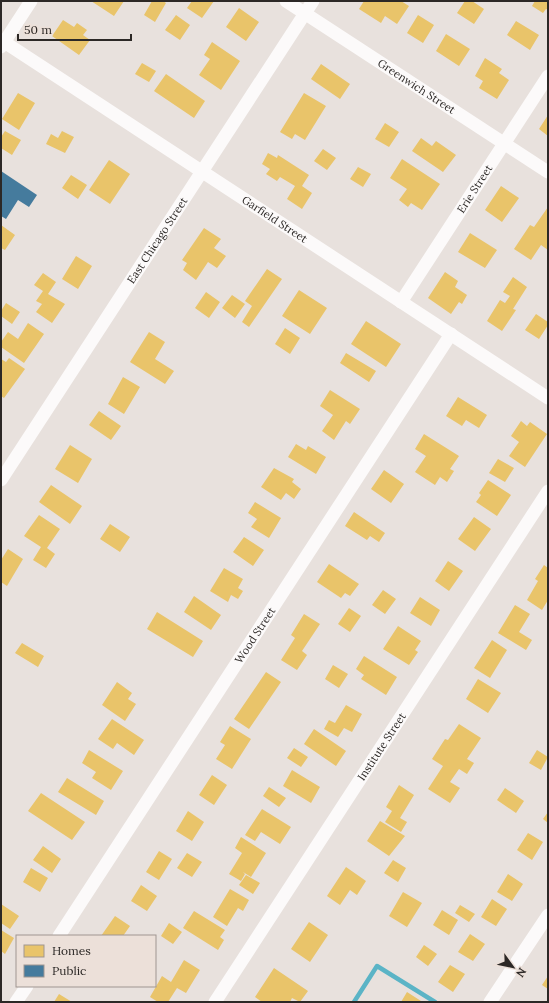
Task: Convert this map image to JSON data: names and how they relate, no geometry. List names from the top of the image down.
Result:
{
  "streets": {
    "street": [
      "Greenwich Street",
      "Erie Street",
      "Garfield Street",
      "East Chicago Street",
      "Wood Street",
      "Institute Street"
    ]
  },
  "crossings": [
    ["Greenwich Street", "Erie Street"],
    ["Greenwich Street", "East Chicago Street"],
    ["Erie Street", "Garfield Street"],
    ["Garfield Street", "East Chicago Street"],
    ["Garfield Street", "Wood Street"]
  ],
  "legend": ["Homes", "Public"],
  "scale_bar": "50 m",
  "north": "bottom right"
}
